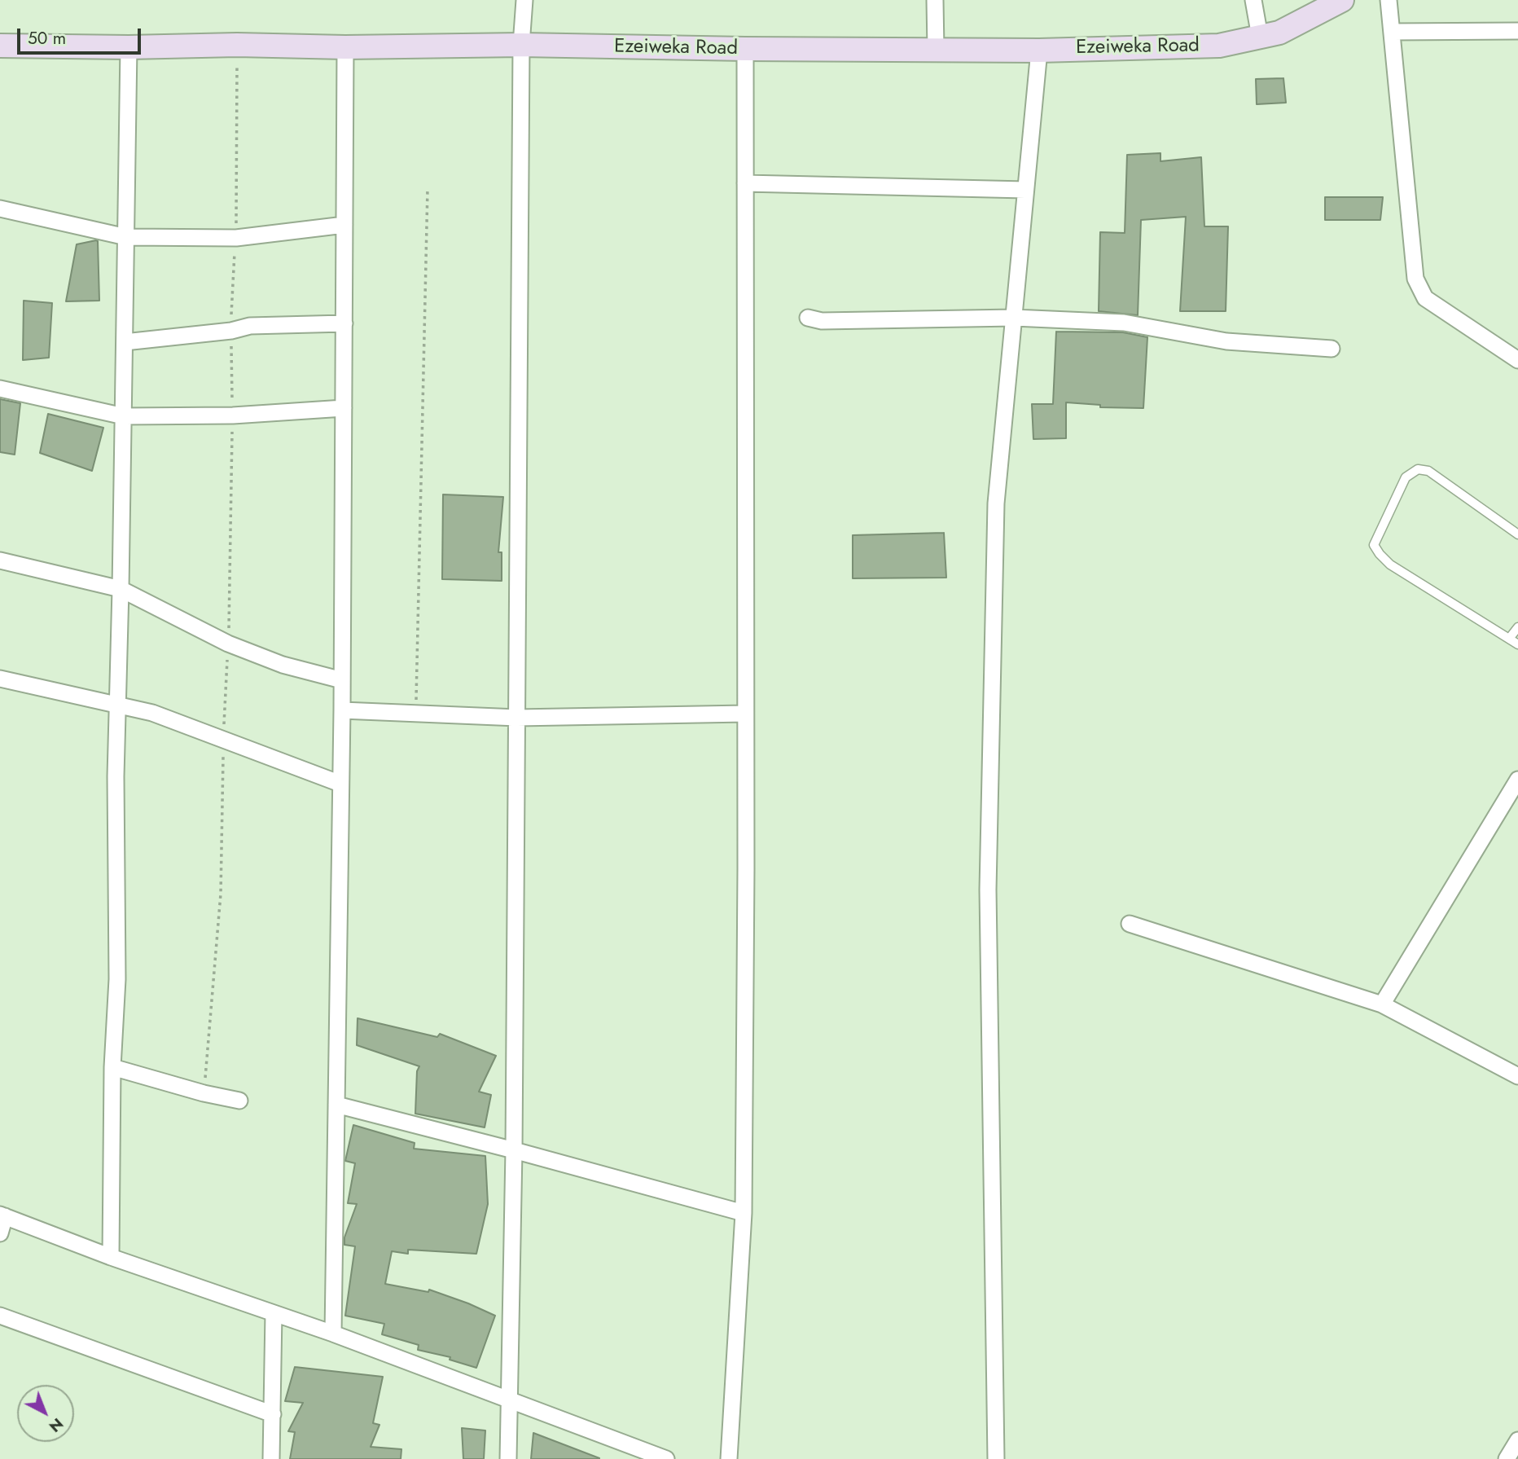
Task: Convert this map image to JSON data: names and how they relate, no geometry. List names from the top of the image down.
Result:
{
  "streets": {
    "main road": ["Ezeiweka Road"]
  },
  "scale_bar": "50 m",
  "north": "bottom right"
}
